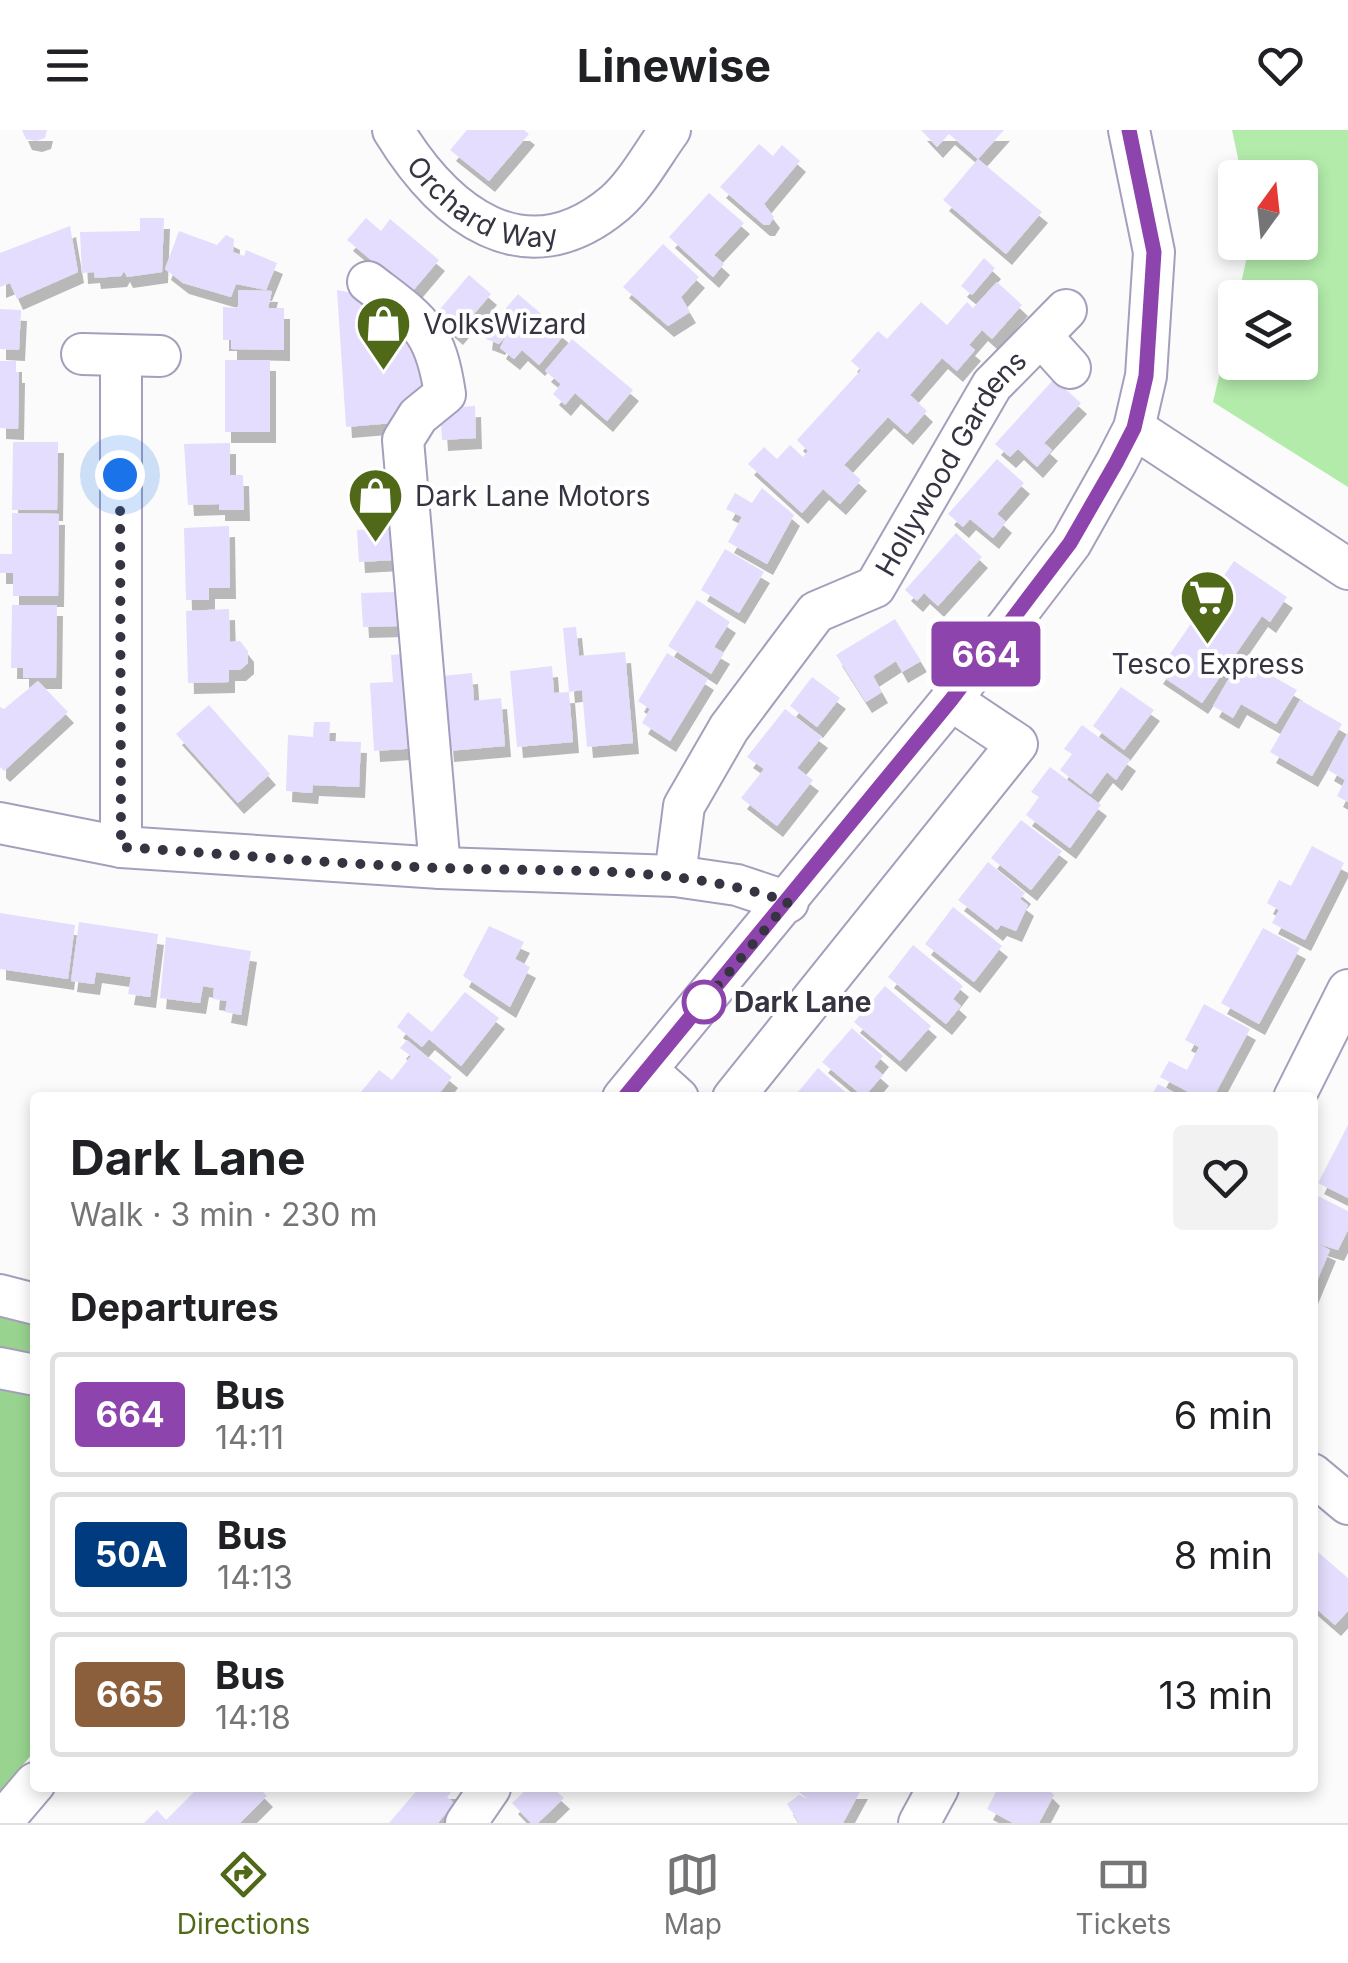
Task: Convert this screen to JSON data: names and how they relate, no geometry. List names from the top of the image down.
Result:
{
  "streets": {
    "street": ["Orchard Way", "Hollywood Gardens"]
  },
  "places": {
    "shop": ["VolksWizard", "Dark Lane Motors"],
    "supermarket": ["Tesco Express"],
    "other": ["Dark Lane"]
  },
  "lines": ["bus line 664"],
  "north": "top",
  "page": {
    "header": "Linewise",
    "on_map": "664",
    "heading": [
      ["Dark Lane", "Walk · 3 min · 230 m"],
      "Departures"
    ],
    "list": [
      {
        "mark": "664",
        "name": "Bus",
        "note": "14:11",
        "value": "6 min"
      },
      {
        "mark": "50A",
        "name": "Bus",
        "note": "14:13",
        "value": "8 min"
      },
      {
        "mark": "665",
        "name": "Bus",
        "note": "14:18",
        "value": "13 min"
      }
    ],
    "tabs": ["Directions", "Map", "Tickets"]
  }
}
